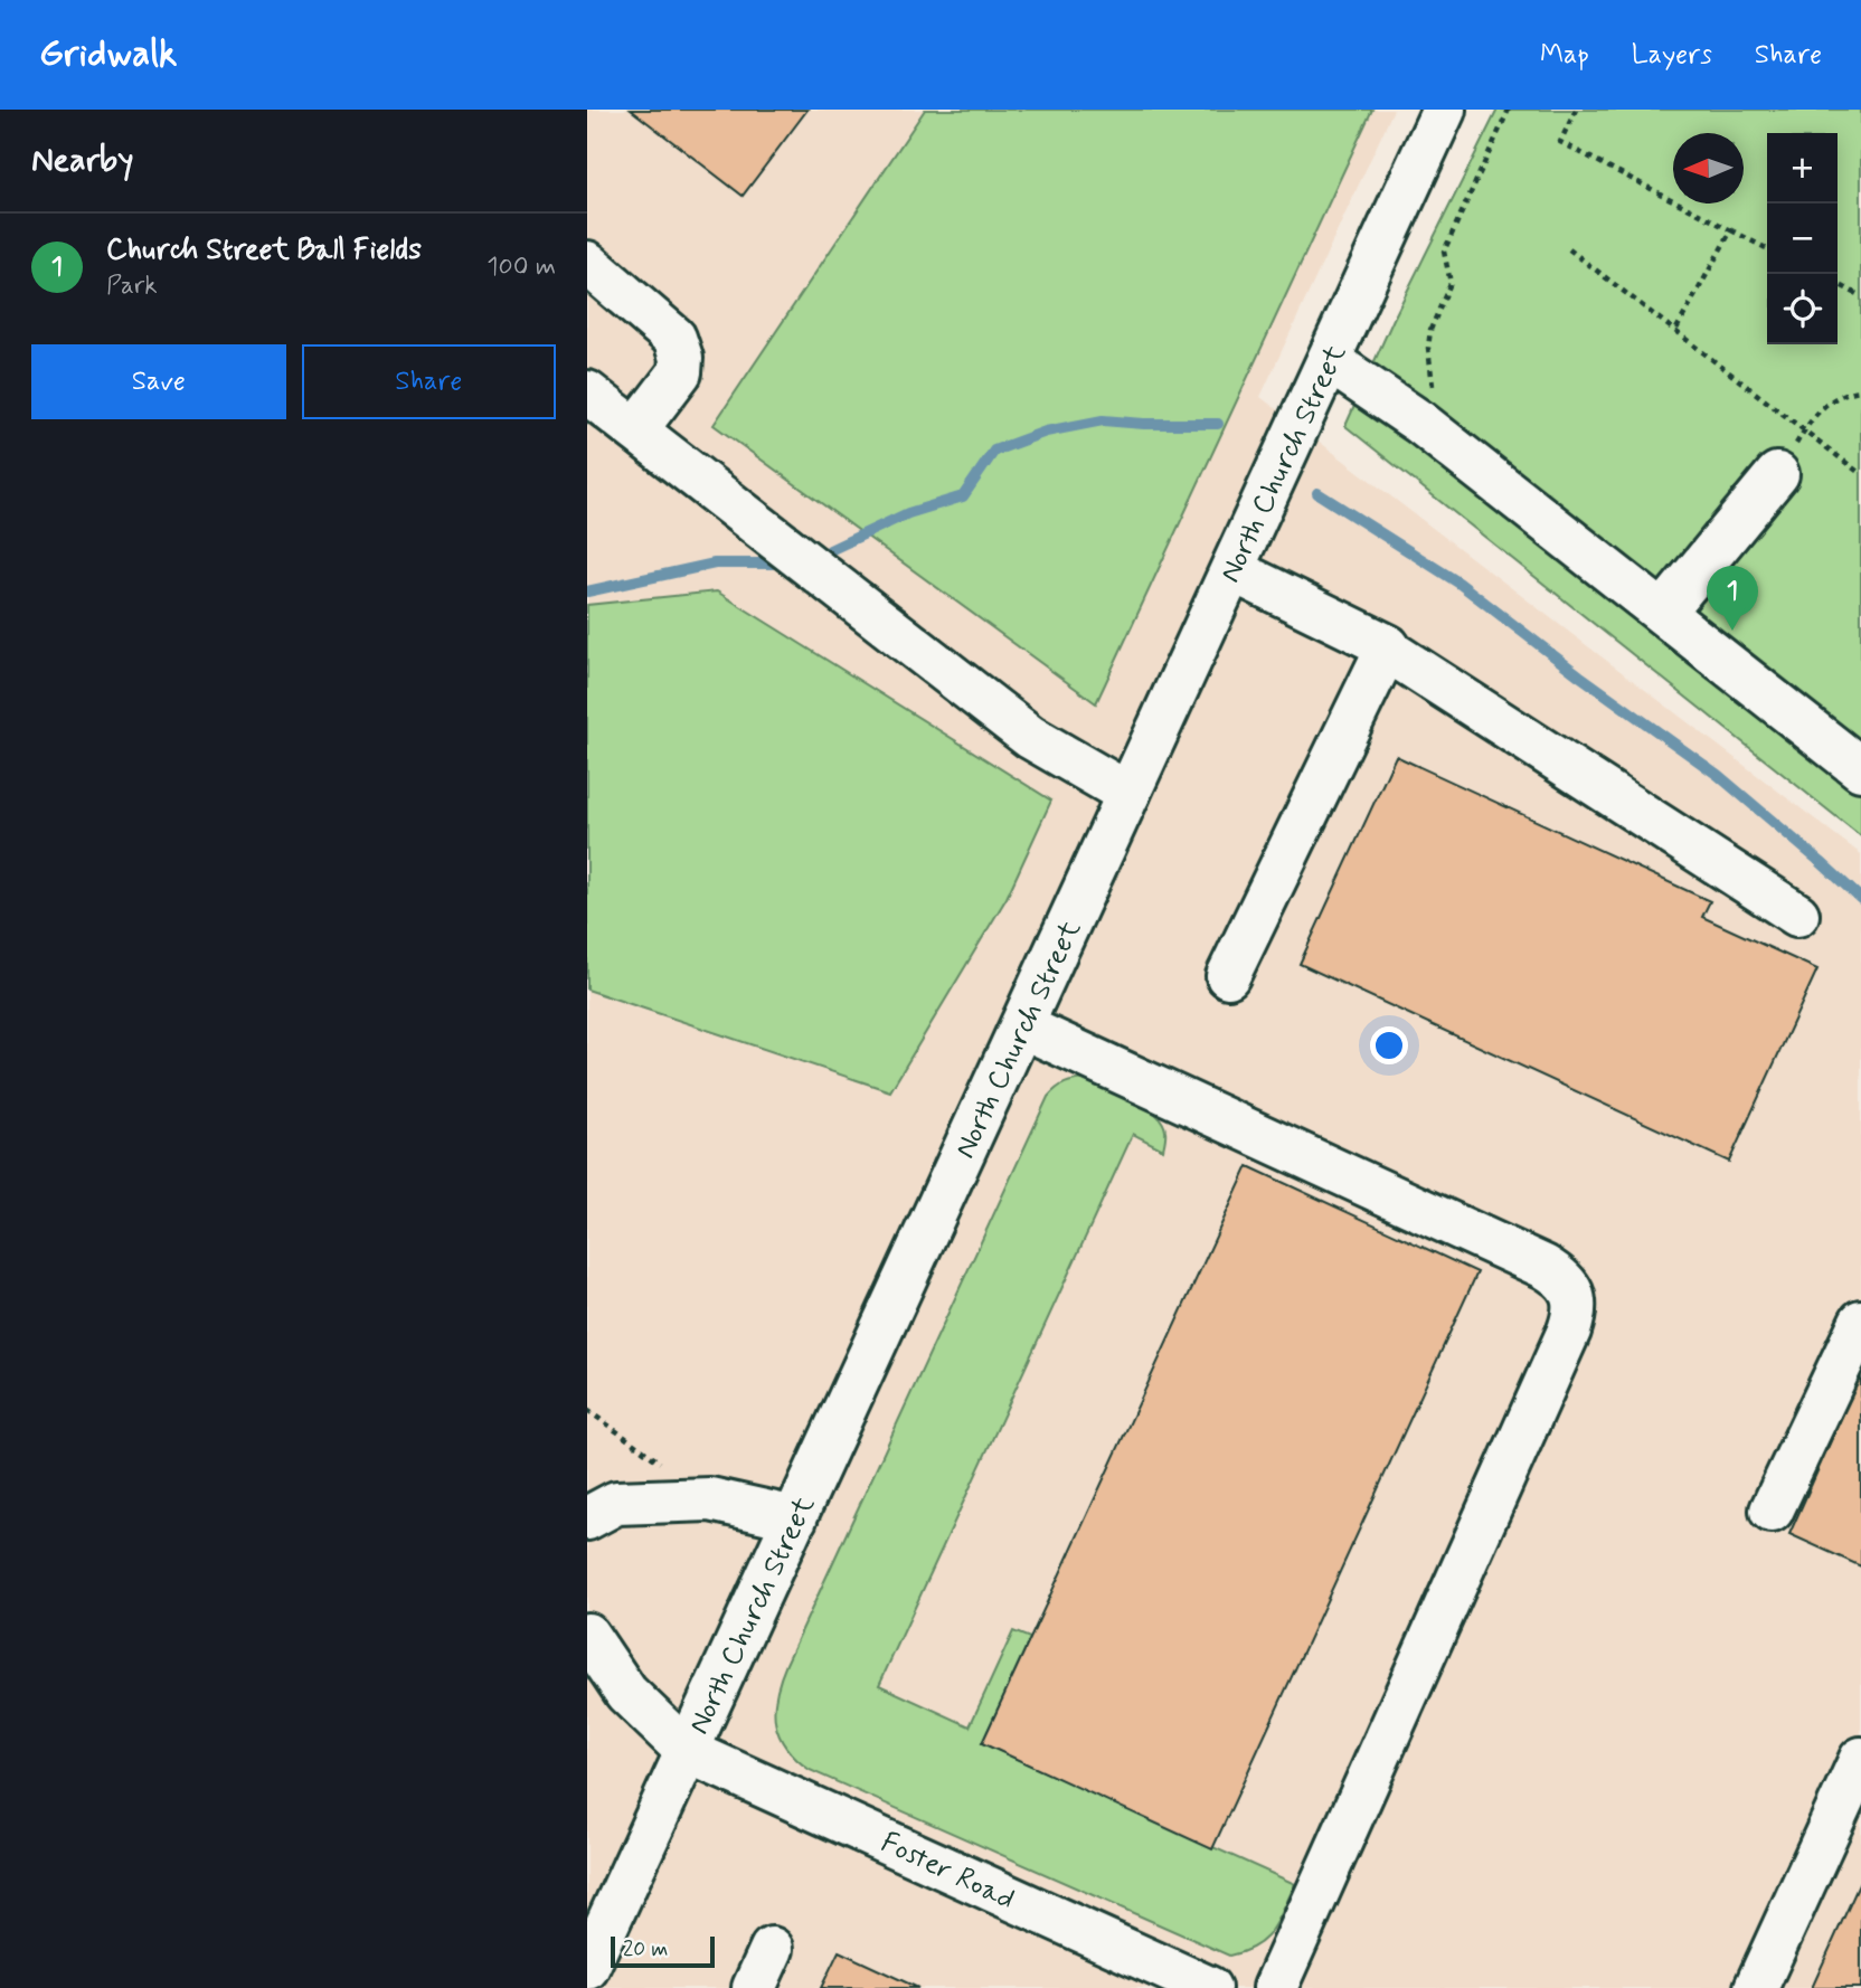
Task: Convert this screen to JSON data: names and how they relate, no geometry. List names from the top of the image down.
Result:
{
  "streets": {
    "main road": ["North Church Street", "Foster Road"]
  },
  "crossings": [
    ["North Church Street", "Foster Road"]
  ],
  "scale_bar": "20 m",
  "north": "left",
  "page": {
    "header": "Gridwalk",
    "nav": ["Map", "Layers", "Share"],
    "heading": "Nearby",
    "map_buttons": ["+", "−"],
    "list": [
      {
        "mark": "1",
        "name": "Church Street Ball Fields",
        "note": "Park",
        "value": "100 m"
      }
    ],
    "buttons": ["Save", "Share"],
    "pins": "1",
    "scale": "20 m"
  }
}
